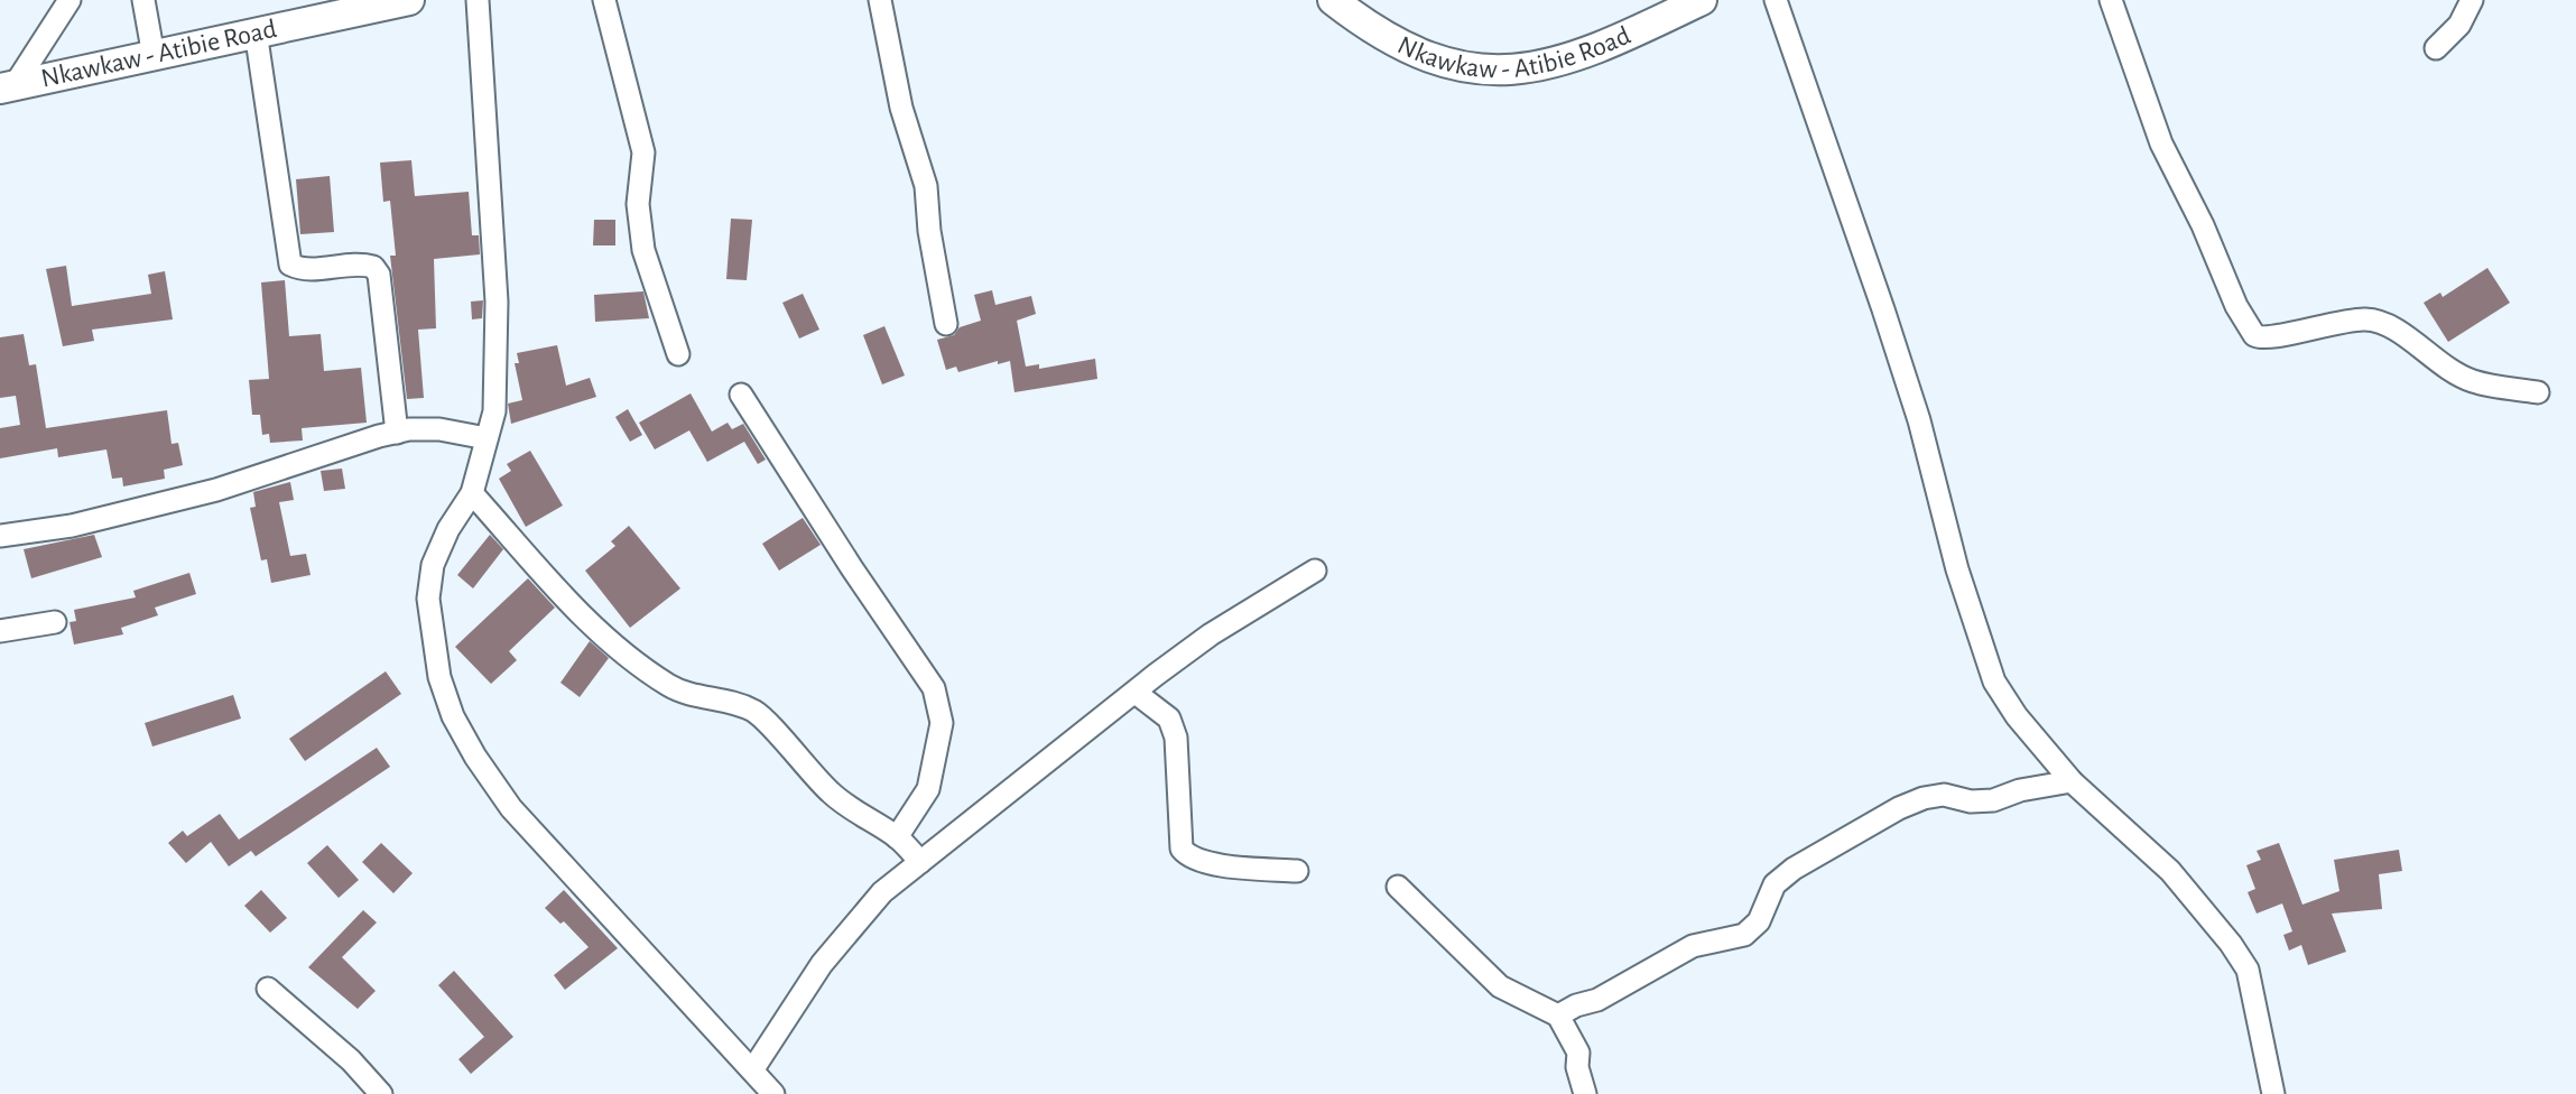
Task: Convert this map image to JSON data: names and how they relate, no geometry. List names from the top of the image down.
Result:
{
  "streets": {
    "main road": ["Nkawkaw - Atibie Road"]
  }
}
